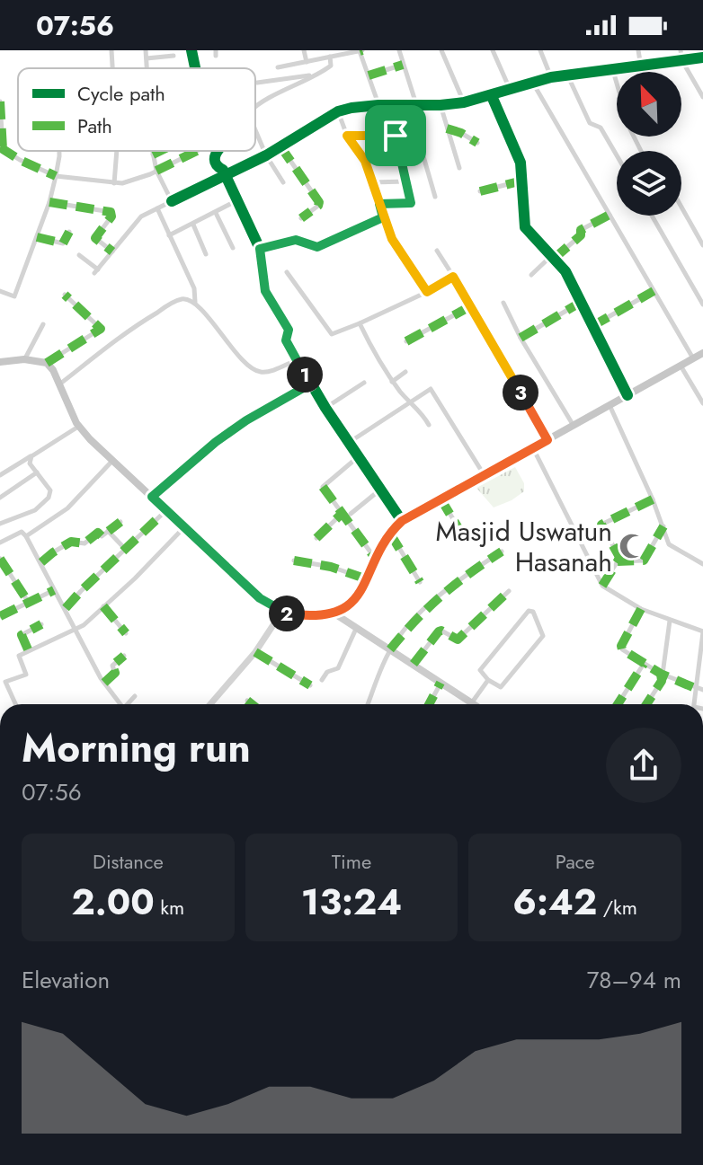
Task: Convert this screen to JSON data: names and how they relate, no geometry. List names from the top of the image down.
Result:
{
  "places": {
    "mosque": ["Masjid Uswatun Hasanah"]
  },
  "legend": ["Cycle path", "Path"],
  "north": "top left",
  "page": {
    "status": "07:56",
    "pins": ["1", "3", "2"],
    "heading": ["Morning run", "07:56"],
    "stats": [
      ["Distance", "2.00 km"],
      ["Time", "13:24"],
      ["Pace", "6:42 /km"]
    ],
    "chart": ["Elevation", "78–94 m"]
  }
}
